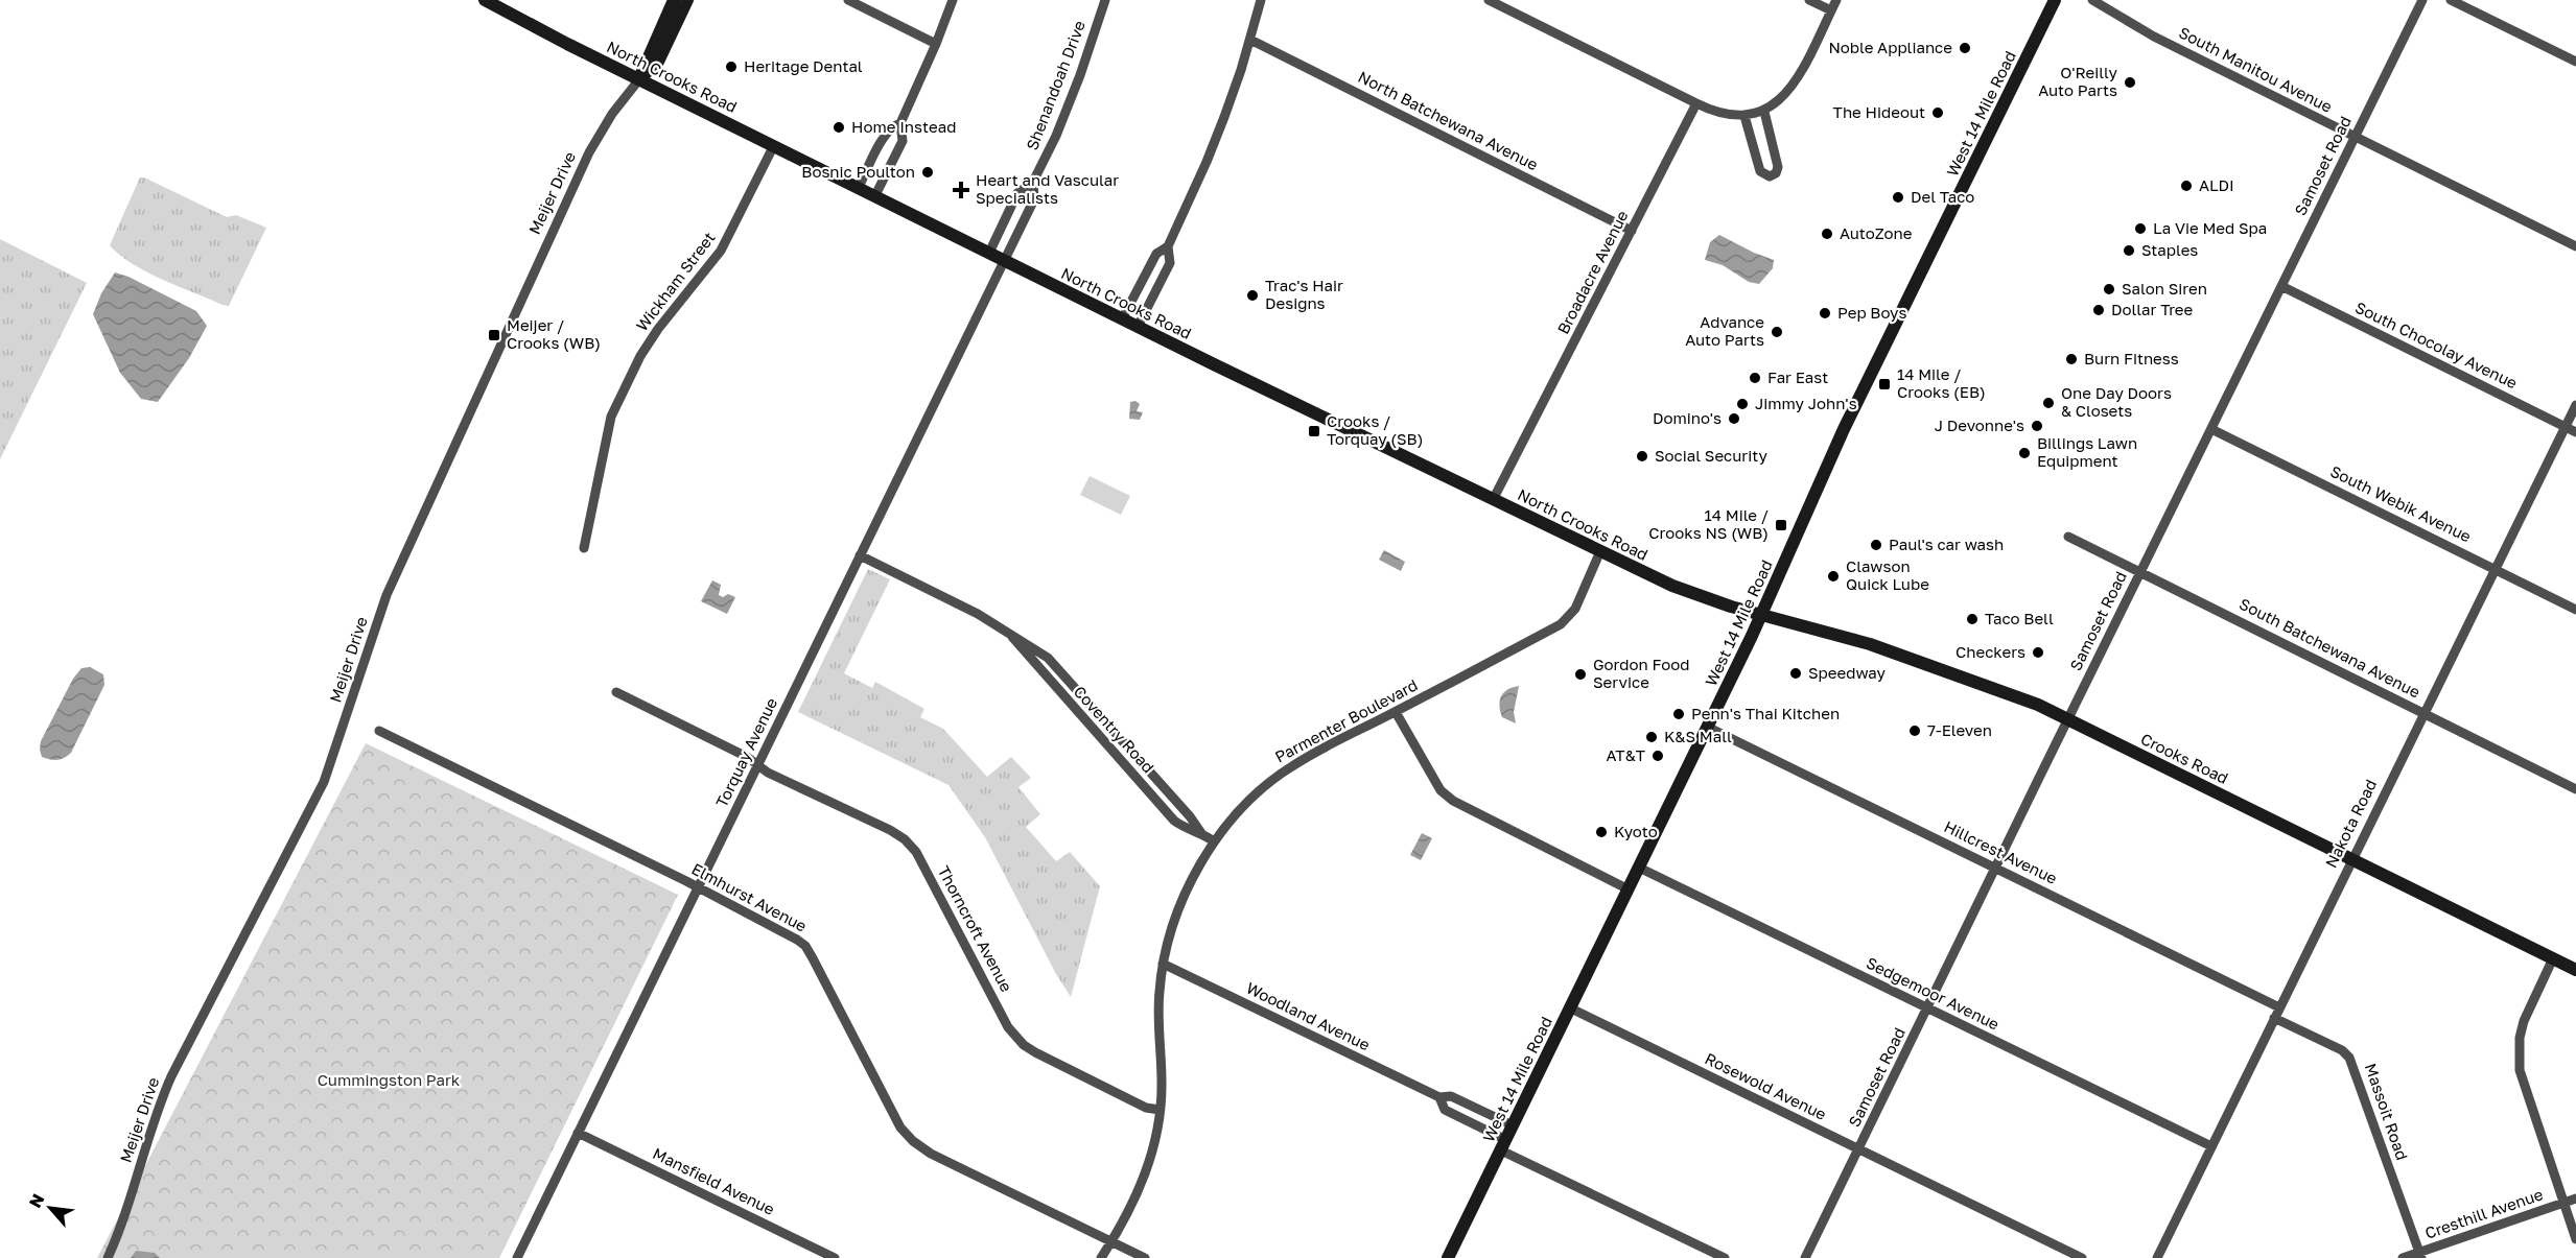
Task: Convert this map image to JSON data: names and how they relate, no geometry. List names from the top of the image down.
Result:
{
  "streets": {
    "main road": ["North Crooks Road", "West 14 Mile Road", "Crooks Road"],
    "street": [
      "South Manitou Avenue",
      "Shenandoah Drive",
      "North Batchewana Avenue",
      "Samoset Road",
      "Meijer Drive",
      "Broadacre Avenue",
      "Wickham Street",
      "South Chocolay Avenue",
      "South Webik Avenue",
      "South Batchewana Avenue",
      "Parmenter Boulevard",
      "Coventry Road",
      "Torquay Avenue",
      "Nakota Road",
      "Hillcrest Avenue",
      "Elmhurst Avenue",
      "Thorncroft Avenue",
      "Sedgemoor Avenue",
      "Woodland Avenue",
      "Rosewold Avenue",
      "Massoit Road",
      "Mansfield Avenue",
      "Cresthill Avenue"
    ]
  },
  "crossings": [
    ["South Manitou Avenue", "Samoset Road"],
    ["North Crooks Road", "Shenandoah Drive"],
    ["North Crooks Road", "West 14 Mile Road"],
    ["North Crooks Road", "Meijer Drive"],
    ["North Crooks Road", "Broadacre Avenue"],
    ["North Crooks Road", "Wickham Street"],
    ["North Crooks Road", "Parmenter Boulevard"],
    ["North Crooks Road", "Torquay Avenue"],
    ["North Crooks Road", "Crooks Road"],
    ["Shenandoah Drive", "Torquay Avenue"],
    ["West 14 Mile Road", "Crooks Road"],
    ["West 14 Mile Road", "Hillcrest Avenue"],
    ["West 14 Mile Road", "Sedgemoor Avenue"],
    ["West 14 Mile Road", "Woodland Avenue"],
    ["West 14 Mile Road", "Rosewold Avenue"],
    ["North Batchewana Avenue", "Broadacre Avenue"],
    ["Samoset Road", "South Chocolay Avenue"],
    ["Samoset Road", "South Webik Avenue"],
    ["Samoset Road", "South Batchewana Avenue"],
    ["Samoset Road", "Crooks Road"],
    ["Samoset Road", "Hillcrest Avenue"],
    ["Samoset Road", "Sedgemoor Avenue"],
    ["Samoset Road", "Rosewold Avenue"],
    ["South Chocolay Avenue", "Nakota Road"],
    ["South Webik Avenue", "Nakota Road"],
    ["South Batchewana Avenue", "Nakota Road"],
    ["Parmenter Boulevard", "Coventry Road"],
    ["Parmenter Boulevard", "Elmhurst Avenue"],
    ["Parmenter Boulevard", "Thorncroft Avenue"],
    ["Parmenter Boulevard", "Woodland Avenue"],
    ["Coventry Road", "Torquay Avenue"],
    ["Torquay Avenue", "Elmhurst Avenue"],
    ["Torquay Avenue", "Thorncroft Avenue"],
    ["Torquay Avenue", "Mansfield Avenue"],
    ["Crooks Road", "Nakota Road"],
    ["Nakota Road", "Hillcrest Avenue"],
    ["Nakota Road", "Sedgemoor Avenue"],
    ["Nakota Road", "Massoit Road"],
    ["Massoit Road", "Cresthill Avenue"]
  ],
  "parks": ["Cummingston Park"],
  "places": {
    "other": [
      "Noble Appliance",
      "Heritage Dental",
      "O'Reilly Auto Parts",
      "The Hideout",
      "Home Instead",
      "Bosnic Poulton",
      "ALDI",
      "Del Taco",
      "La Vie Med Spa",
      "AutoZone",
      "Staples",
      "Salon Siren",
      "Trac's Hair Designs",
      "Dollar Tree",
      "Pep Boys",
      "Advance Auto Parts",
      "Burn Fitness",
      "Far East",
      "One Day Doors & Closets",
      "Jimmy John's",
      "Domino's",
      "J Devonne's",
      "Billings Lawn Equipment",
      "Social Security",
      "Paul's car wash",
      "Clawson Quick Lube",
      "Taco Bell",
      "Checkers",
      "Speedway",
      "Gordon Food Service",
      "Penn's Thai Kitchen",
      "7-Eleven",
      "K&S Mall",
      "AT&T",
      "Kyoto"
    ],
    "health": ["Heart and Vascular Specialists"],
    "transit": [
      "Meijer / Crooks (WB)",
      "14 Mile / Crooks (EB)",
      "Crooks / Torquay (SB)",
      "14 Mile / Crooks NS (WB)"
    ]
  },
  "north": "top left"
}
